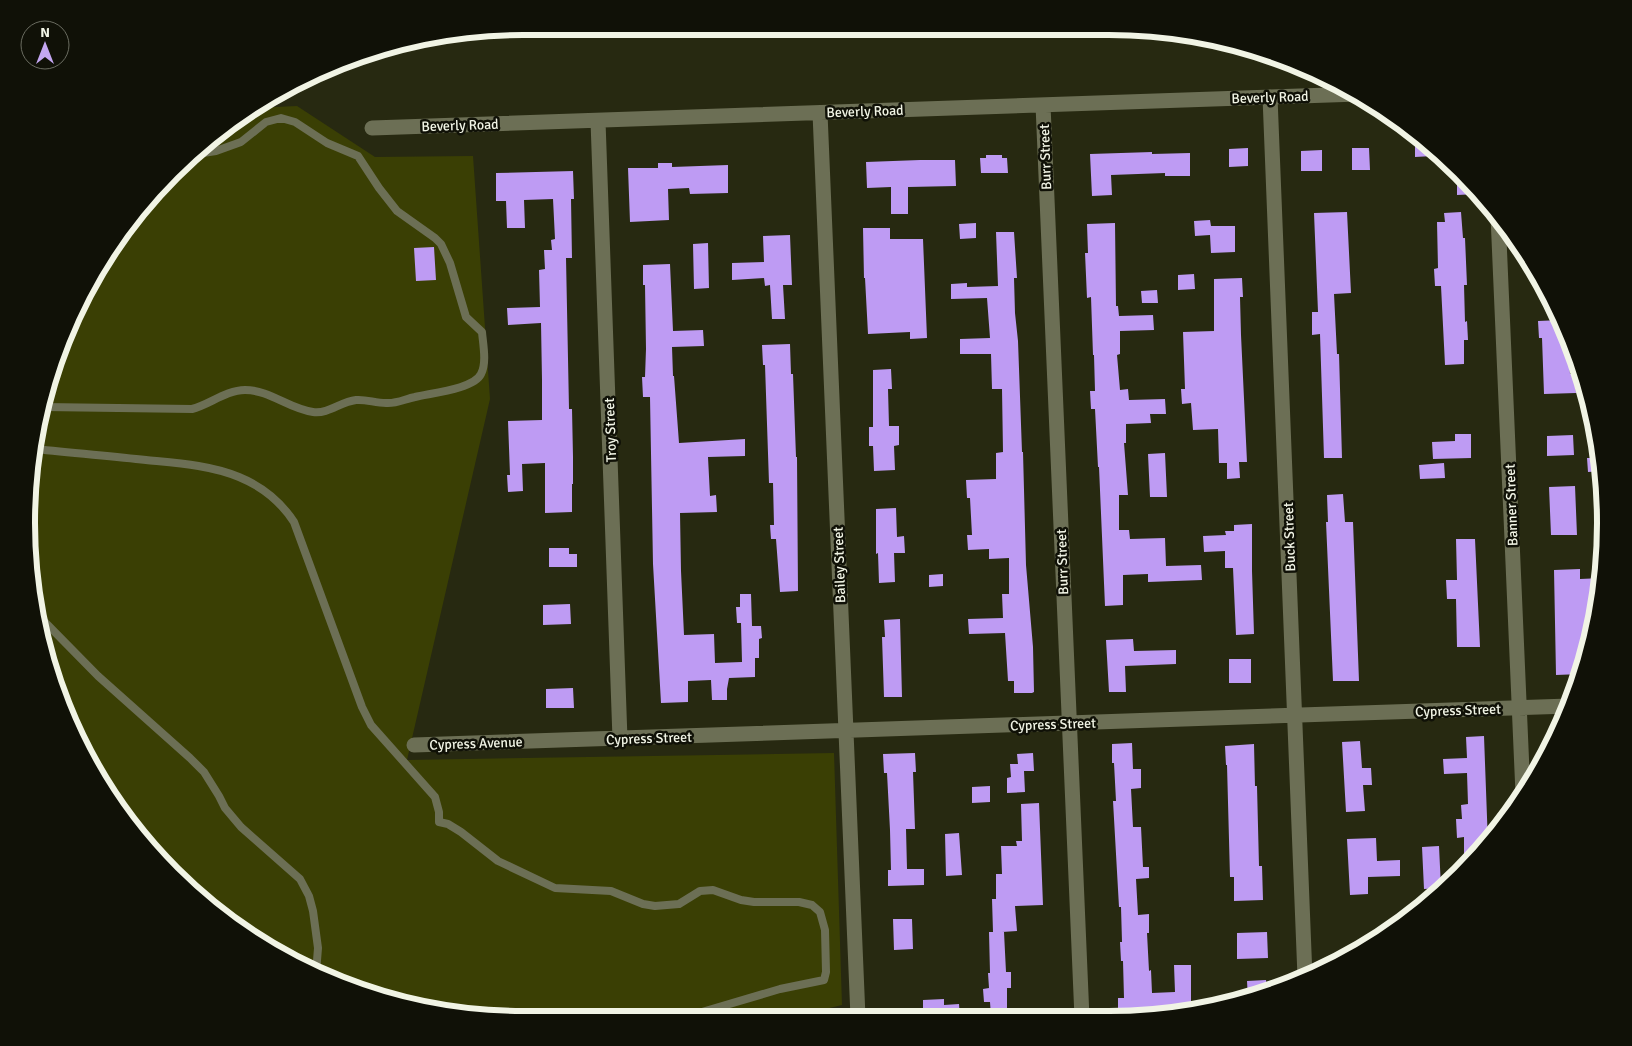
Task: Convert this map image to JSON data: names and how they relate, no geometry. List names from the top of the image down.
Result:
{
  "streets": {
    "street": [
      "Beverly Road",
      "Burr Street",
      "Troy Street",
      "Banner Street",
      "Buck Street",
      "Bailey Street",
      "Cypress Street",
      "Cypress Avenue"
    ]
  },
  "crossings": [
    ["Beverly Road", "Burr Street"],
    ["Beverly Road", "Troy Street"],
    ["Beverly Road", "Buck Street"],
    ["Beverly Road", "Bailey Street"],
    ["Burr Street", "Cypress Street"],
    ["Troy Street", "Cypress Street"],
    ["Banner Street", "Cypress Street"],
    ["Buck Street", "Cypress Street"],
    ["Bailey Street", "Cypress Street"],
    ["Cypress Street", "Cypress Avenue"]
  ],
  "north": "top"
}
